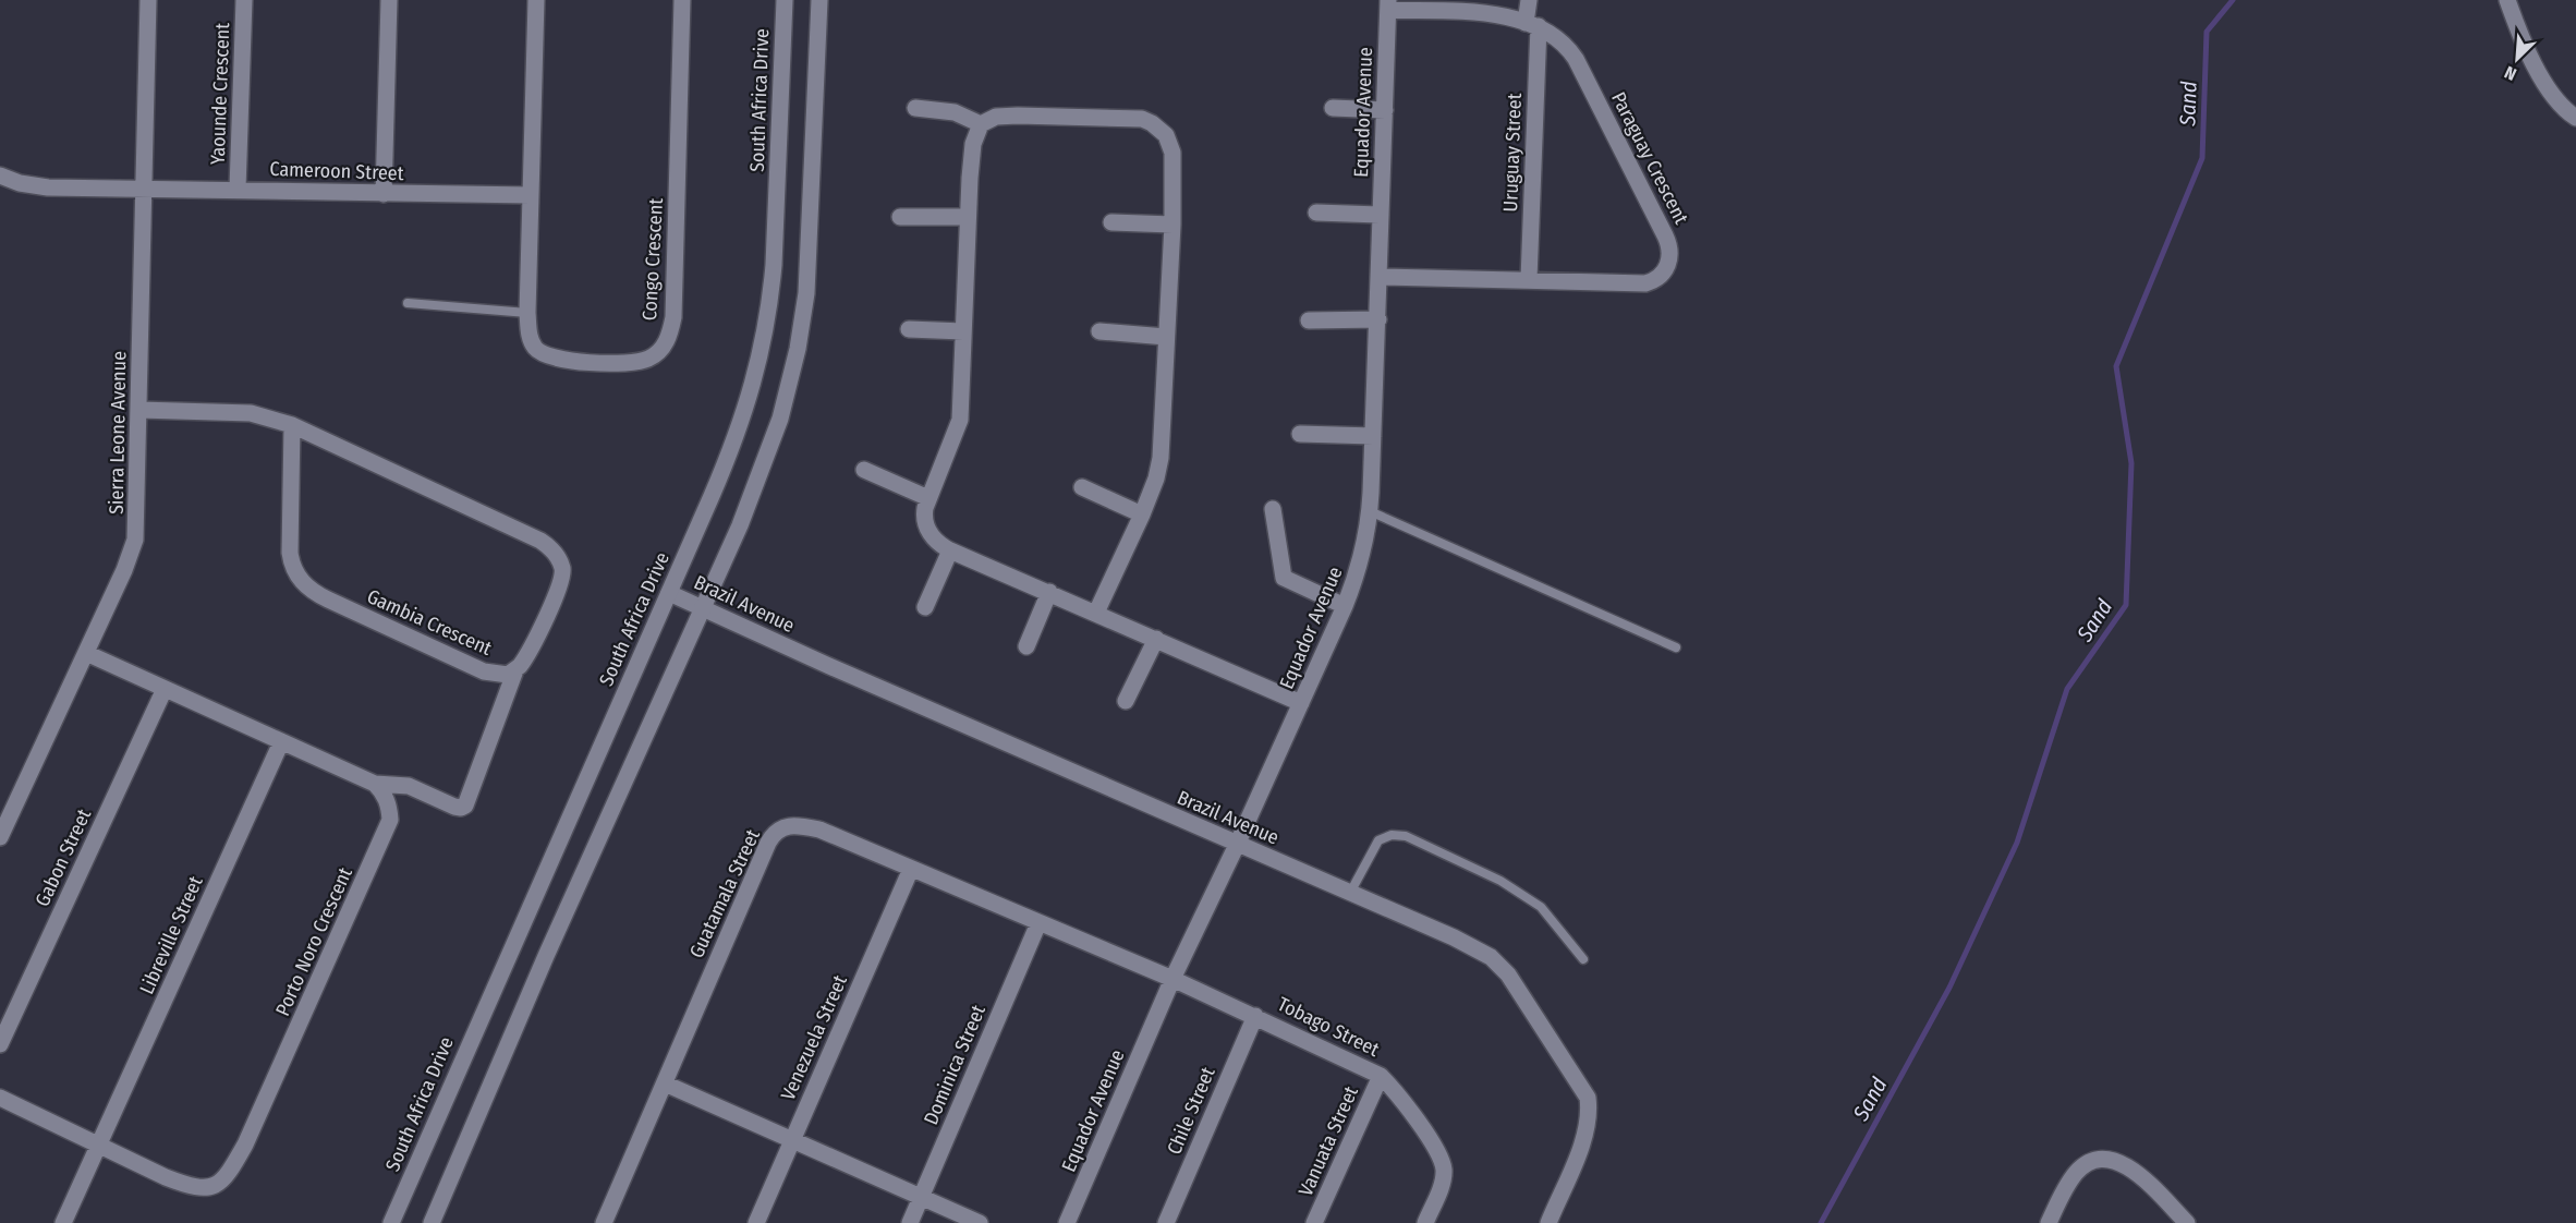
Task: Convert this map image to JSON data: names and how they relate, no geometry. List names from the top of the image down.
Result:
{
  "streets": {
    "street": [
      "Yaounde Crescent",
      "South Africa Drive",
      "Equador Avenue",
      "Uruguay Street",
      "Paraguay Crescent",
      "Cameroon Street",
      "Congo Crescent",
      "Sierra Leone Avenue",
      "Brazil Avenue",
      "Gambia Crescent",
      "Gabon Street",
      "Guatamala Street",
      "Libreville Street",
      "Porto Noro Crescent",
      "Tobago Street",
      "Venezuela Street",
      "Dominica Street",
      "Chile Street",
      "Vanuata Street"
    ]
  },
  "crossings": [
    ["Yaounde Crescent", "Cameroon Street"],
    ["South Africa Drive", "Brazil Avenue"],
    ["Equador Avenue", "Paraguay Crescent"],
    ["Equador Avenue", "Brazil Avenue"],
    ["Equador Avenue", "Guatamala Street"],
    ["Equador Avenue", "Tobago Street"],
    ["Uruguay Street", "Paraguay Crescent"],
    ["Cameroon Street", "Congo Crescent"],
    ["Cameroon Street", "Sierra Leone Avenue"],
    ["Guatamala Street", "Tobago Street"],
    ["Guatamala Street", "Venezuela Street"],
    ["Guatamala Street", "Dominica Street"],
    ["Libreville Street", "Porto Noro Crescent"],
    ["Tobago Street", "Chile Street"],
    ["Tobago Street", "Vanuata Street"]
  ],
  "water": ["Sand"],
  "north": "bottom left"
}
